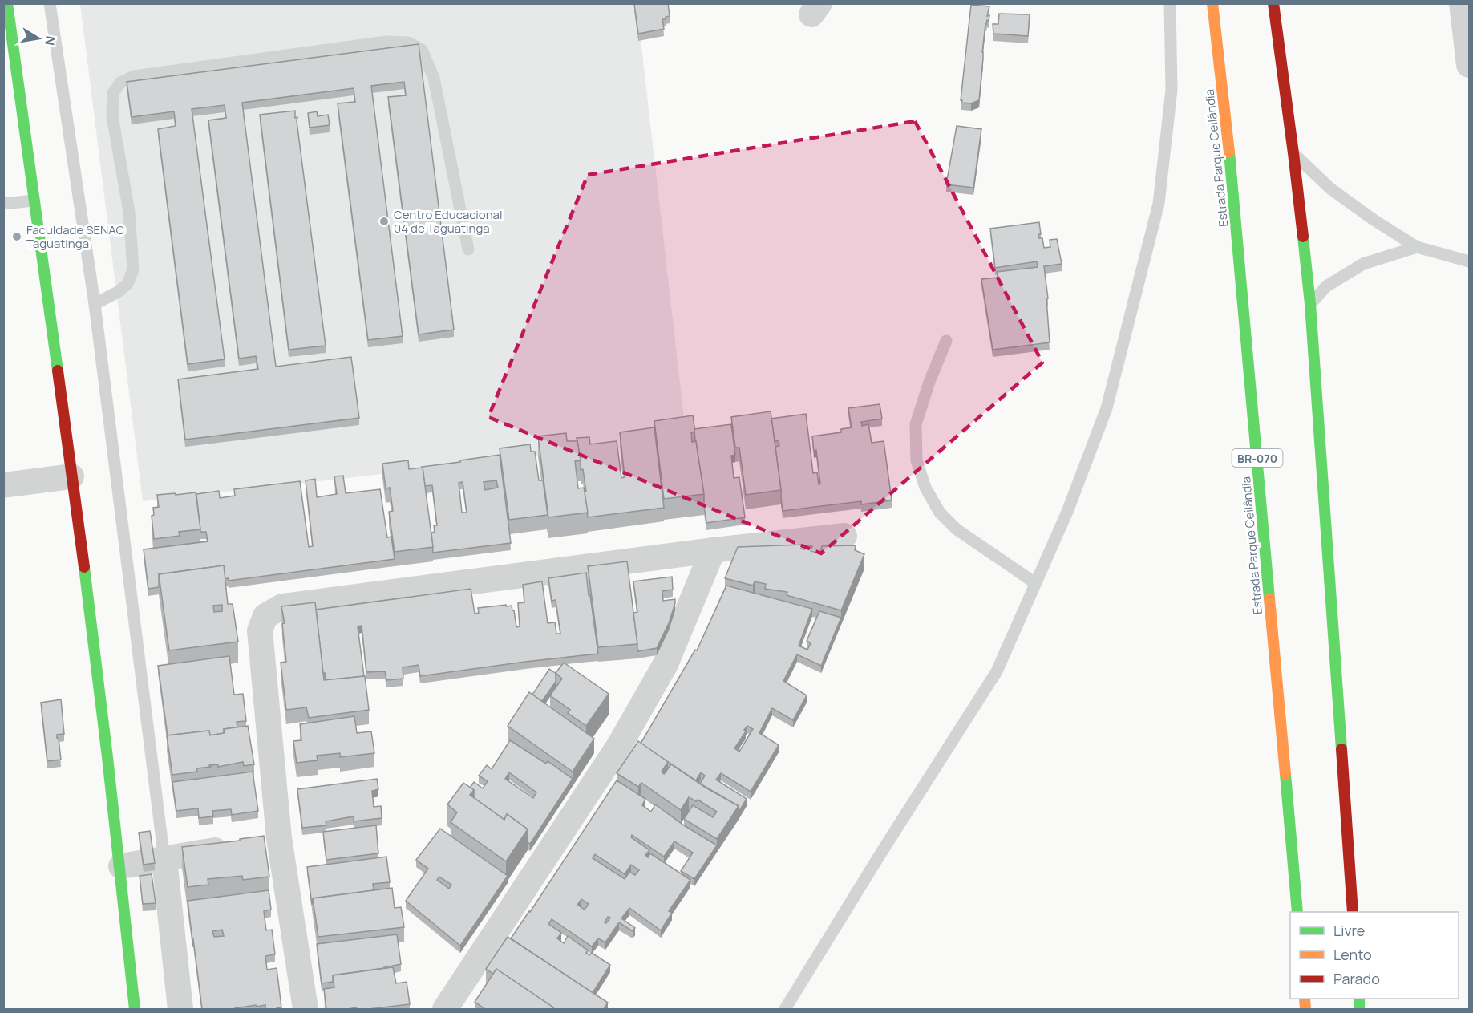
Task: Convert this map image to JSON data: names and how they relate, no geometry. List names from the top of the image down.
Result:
{
  "streets": {
    "main road": ["Estrada Parque Ceilândia", "BR-070"]
  },
  "places": ["Centro Educacional 04 de Taguatinga", "Faculdade SENAC Taguatinga"],
  "legend": ["Livre", "Lento", "Parado"],
  "north": "right"
}
